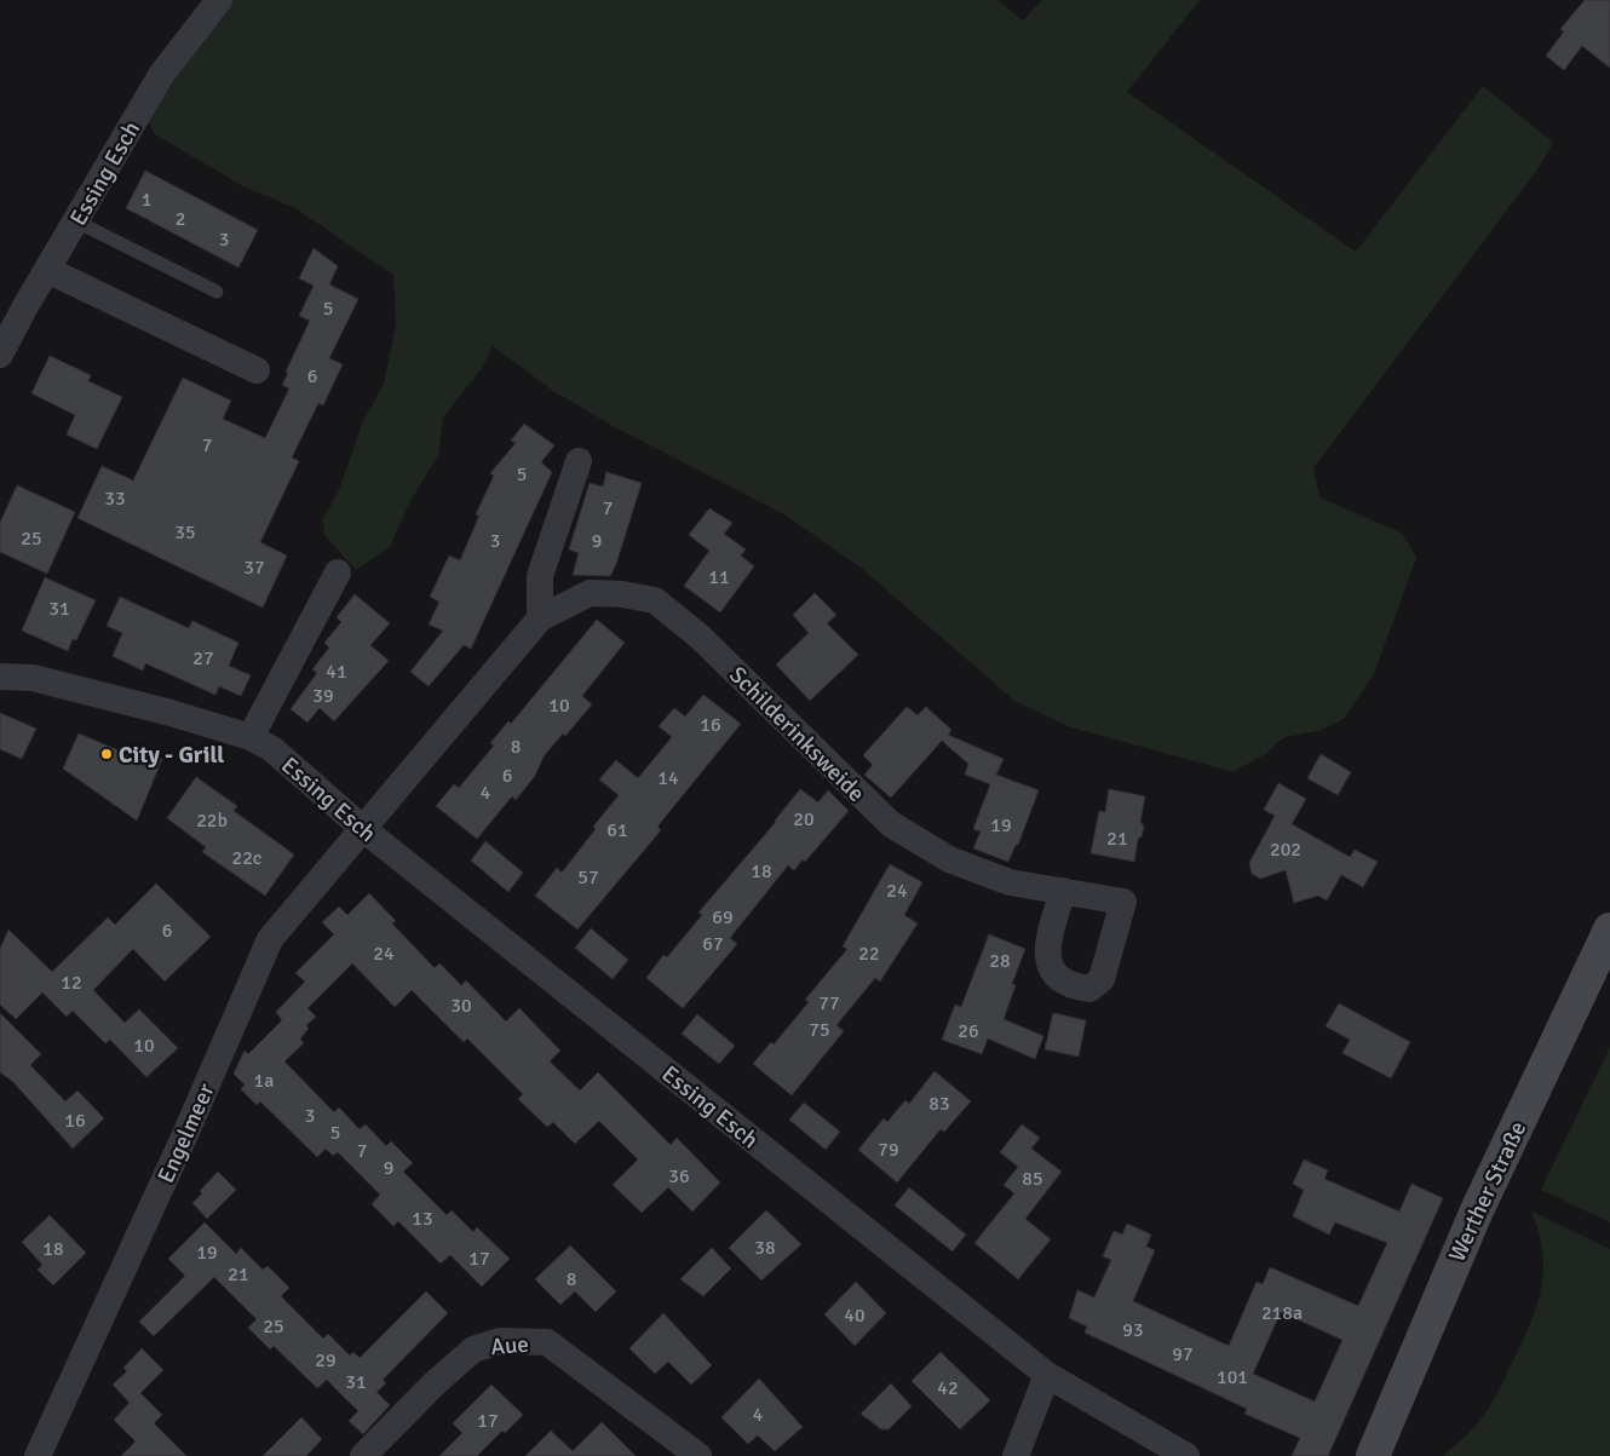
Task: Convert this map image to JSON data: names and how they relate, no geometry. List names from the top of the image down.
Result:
{
  "streets": {
    "main road": ["Werther Straße"],
    "street": [
      "Essing Esch",
      "Schilderinksweide",
      "Engelmeer",
      "Aue"
    ]
  },
  "crossings": [
    ["Essing Esch", "Schilderinksweide"],
    ["Essing Esch", "Engelmeer"],
    ["Schilderinksweide", "Engelmeer"]
  ],
  "places": ["City - Grill"],
  "house_numbers": [
    "1",
    "2",
    "3",
    "5",
    "6",
    "7",
    "5",
    "33",
    "7",
    "35",
    "25",
    "3",
    "9",
    "37",
    "11",
    "31",
    "27",
    "41",
    "39",
    "10",
    "16",
    "8",
    "6",
    "14",
    "4",
    "20",
    "22b",
    "19",
    "61",
    "21",
    "202",
    "22c",
    "18",
    "57",
    "24",
    "69",
    "6",
    "67",
    "24",
    "22",
    "28",
    "12",
    "77",
    "30",
    "75",
    "26",
    "10",
    "1a",
    "83",
    "3",
    "16",
    "5",
    "79",
    "7",
    "9",
    "36",
    "85",
    "13",
    "38",
    "18",
    "19",
    "17",
    "21",
    "8",
    "218a",
    "40",
    "25",
    "93",
    "97",
    "29",
    "101",
    "31",
    "42",
    "4",
    "17"
  ]
}
